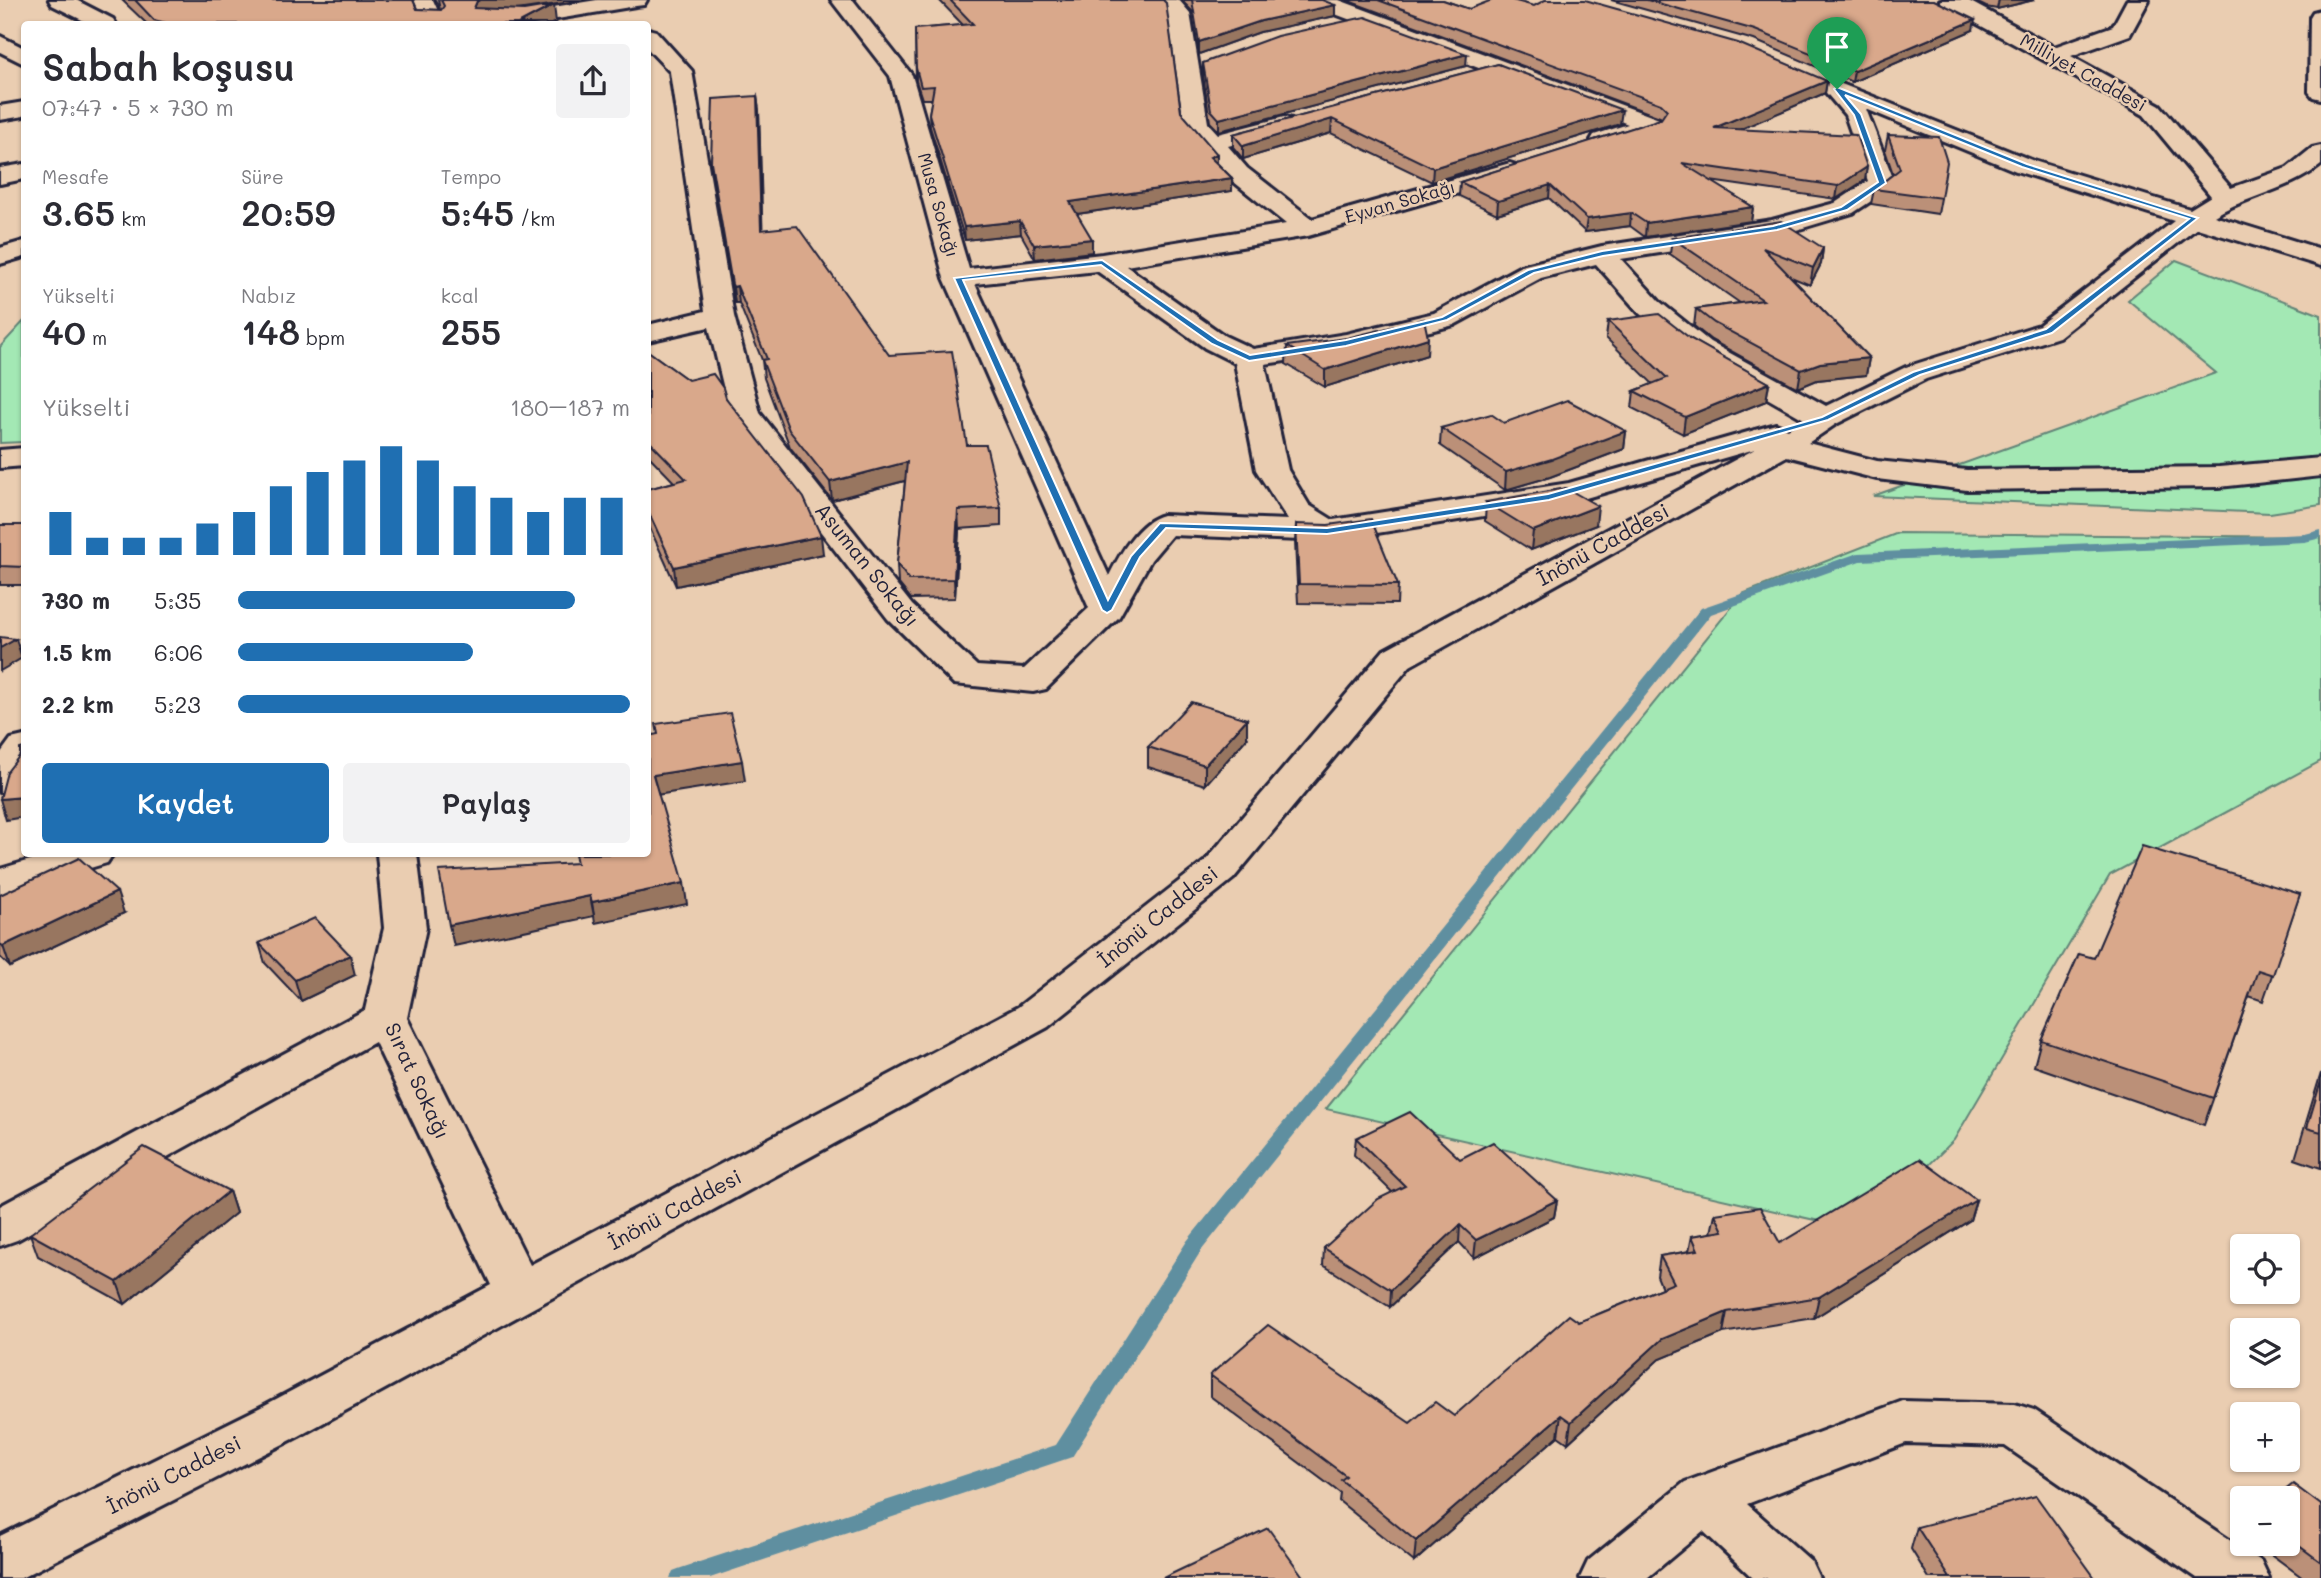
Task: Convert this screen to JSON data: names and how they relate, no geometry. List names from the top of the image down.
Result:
{
  "streets": {
    "street": [
      "Milliyet Caddesi",
      "Eyvan Sokağı",
      "Musa Sokağı",
      "İnönü Caddesi",
      "Asuman Sokağı",
      "Sırat Sokağı"
    ]
  },
  "crossings": [
    ["Milliyet Caddesi", "İnönü Caddesi"],
    ["Eyvan Sokağı", "Musa Sokağı"],
    ["Musa Sokağı", "Asuman Sokağı"],
    ["İnönü Caddesi", "Asuman Sokağı"],
    ["İnönü Caddesi", "Sırat Sokağı"]
  ],
  "page": {
    "heading": ["Sabah koşusu", "07:47 · 5 × 730 m"],
    "stats": [
      ["Mesafe", "3.65 km"],
      ["Süre", "20:59"],
      ["Tempo", "5:45 /km"],
      ["Yükselti", "40 m"],
      ["Nabız", "148 bpm"],
      ["kcal", "255"]
    ],
    "chart": ["Yükselti", "180–187 m"],
    "list": [
      {
        "name": "730 m",
        "note": "5:35"
      },
      {
        "name": "1.5 km",
        "note": "6:06"
      },
      {
        "name": "2.2 km",
        "note": "5:23"
      }
    ],
    "buttons": ["Kaydet", "Paylaş"],
    "map_buttons": ["+", "−"]
  }
}
